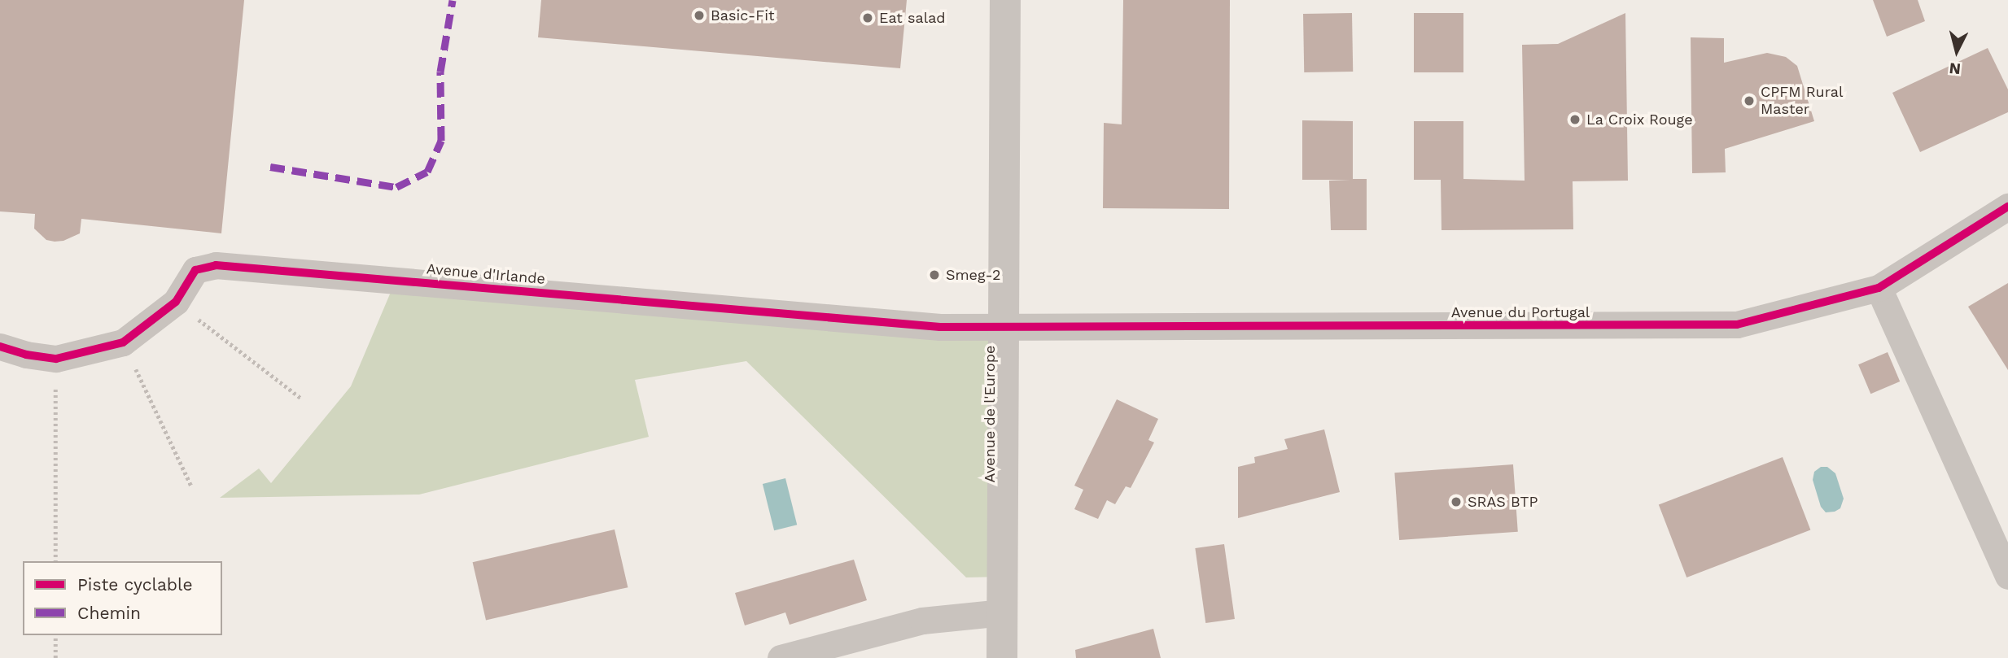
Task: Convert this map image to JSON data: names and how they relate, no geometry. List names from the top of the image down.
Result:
{
  "streets": {
    "street": ["Avenue d'Irlande", "Avenue du Portugal", "Avenue de l'Europe"]
  },
  "crossings": [
    ["Avenue d'Irlande", "Avenue du Portugal"],
    ["Avenue d'Irlande", "Avenue de l'Europe"],
    ["Avenue du Portugal", "Avenue de l'Europe"]
  ],
  "places": [
    "Basic-Fit",
    "Eat salad",
    "CPFM Rural Master",
    "La Croix Rouge",
    "Smeg-2",
    "SRAS BTP"
  ],
  "legend": ["Piste cyclable", "Chemin"],
  "north": "bottom"
}
